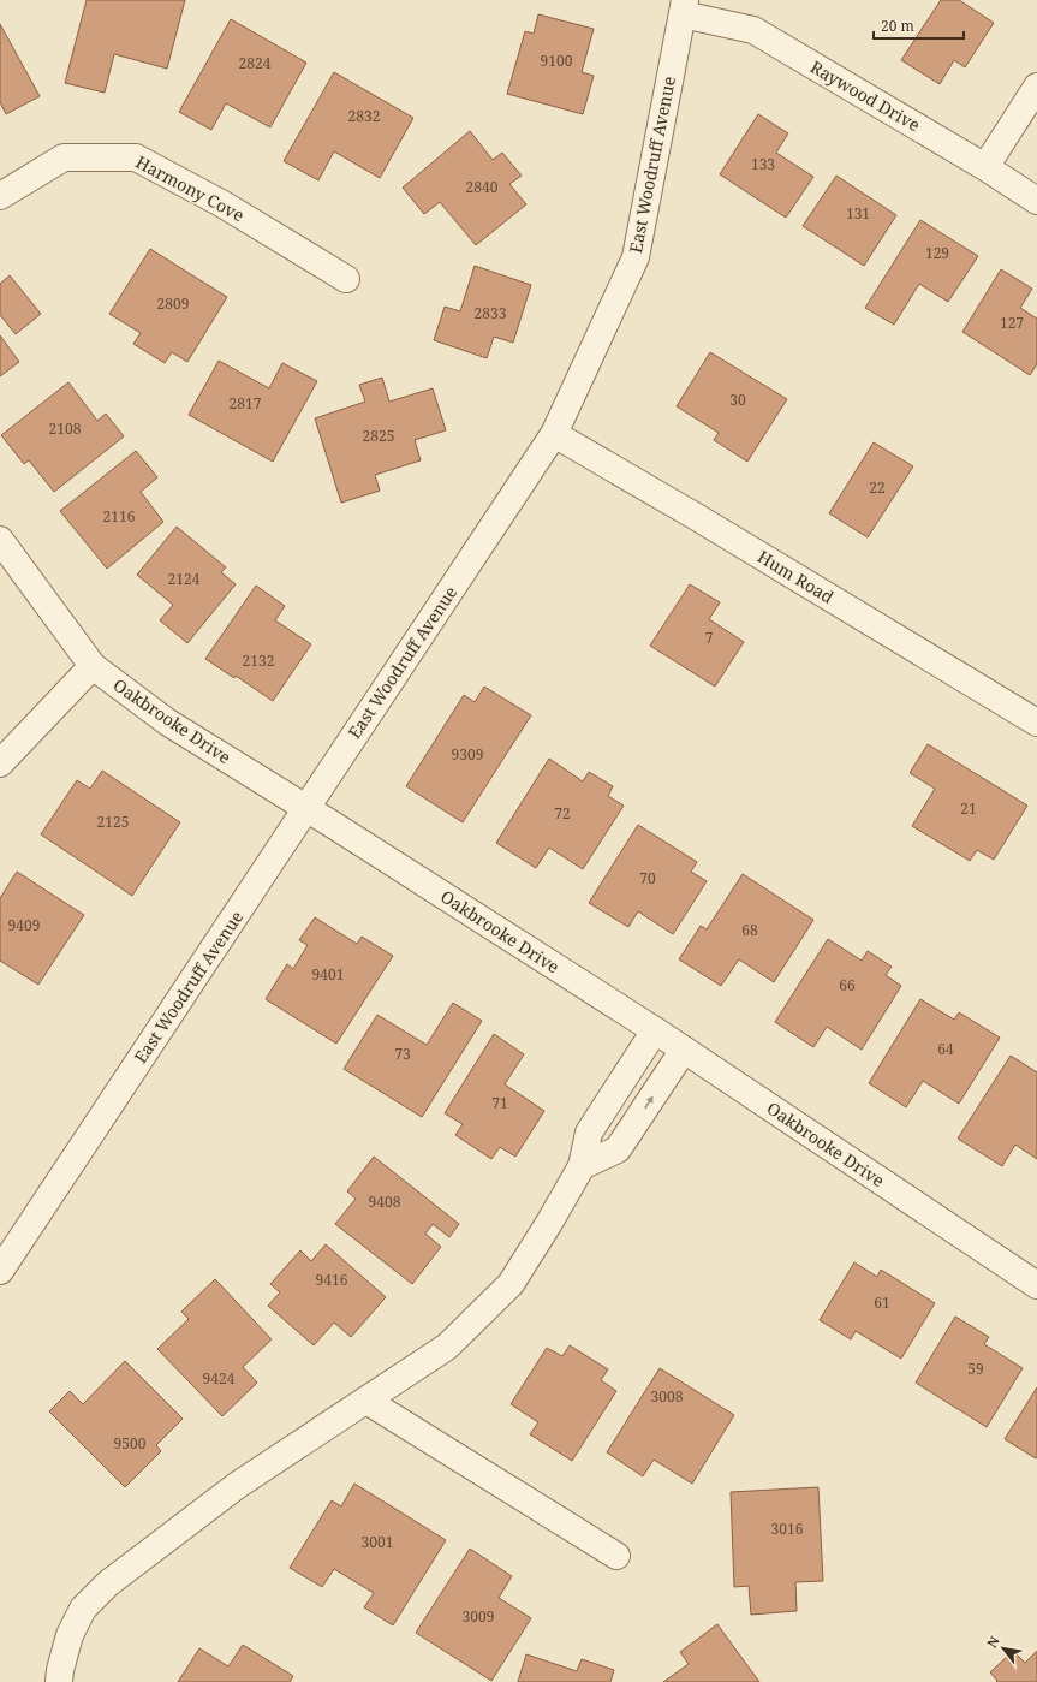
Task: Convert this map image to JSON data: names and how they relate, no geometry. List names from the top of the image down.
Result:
{
  "streets": {
    "street": [
      "Raywood Drive",
      "East Woodruff Avenue",
      "Harmony Cove",
      "Hum Road",
      "Oakbrooke Drive"
    ]
  },
  "crossings": [
    ["Raywood Drive", "East Woodruff Avenue"],
    ["East Woodruff Avenue", "Hum Road"],
    ["East Woodruff Avenue", "Oakbrooke Drive"]
  ],
  "house_numbers": [
    "9100",
    "2824",
    "2832",
    "133",
    "2840",
    "131",
    "129",
    "2809",
    "2833",
    "127",
    "30",
    "2817",
    "2108",
    "2825",
    "22",
    "2116",
    "2124",
    "7",
    "2132",
    "9309",
    "21",
    "72",
    "2125",
    "70",
    "9409",
    "68",
    "9401",
    "66",
    "64",
    "73",
    "71",
    "9408",
    "9416",
    "61",
    "59",
    "9424",
    "3008",
    "9500",
    "3016",
    "3001",
    "3009"
  ],
  "scale_bar": "20 m",
  "north": "top left"
}
